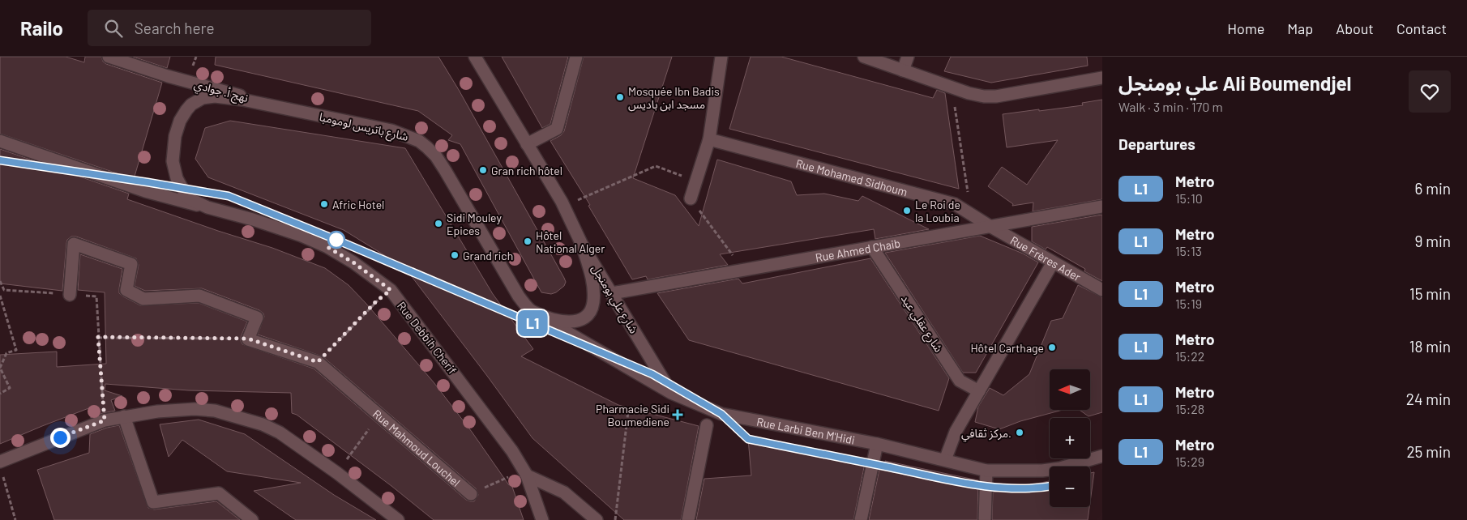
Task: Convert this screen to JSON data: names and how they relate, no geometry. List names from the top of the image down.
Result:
{
  "streets": {
    "street": [
      "نهج أ. جوادي",
      "شارع باتريس لومومبا",
      "Rue Mohamed Sidhoum",
      "Rue Ahmed Chaib",
      "Rue Frères Ader",
      "شارع علي بومنجل",
      "شارع عقلي عيد",
      "Rue Debbih Cherif",
      "Rue Larbi Ben M'Hidi",
      "Rue Mahmoud Louchel"
    ]
  },
  "crossings": [
    ["نهج أ. جوادي", "شارع باتريس لومومبا"],
    ["شارع باتريس لومومبا", "Rue Debbih Cherif"],
    ["شارع باتريس لومومبا", "Rue Larbi Ben M'Hidi"],
    ["Rue Mohamed Sidhoum", "Rue Ahmed Chaib"],
    ["Rue Mohamed Sidhoum", "Rue Frères Ader"],
    ["Rue Ahmed Chaib", "Rue Frères Ader"],
    ["Rue Ahmed Chaib", "شارع علي بومنجل"],
    ["Rue Ahmed Chaib", "شارع عقلي عيد"],
    ["شارع علي بومنجل", "Rue Larbi Ben M'Hidi"],
    ["Rue Debbih Cherif", "Rue Mahmoud Louchel"]
  ],
  "places": {
    "other": [
      "Mosquée Ibn Badis مسجد ابن باديس",
      "Gran rich hôtel",
      "Afric Hotel",
      "Le Roi de la Loubia",
      "Sidi Mouley Epices",
      "Hôtel National Alger",
      "Grand rich",
      "Hôtel Carthage",
      "مركز ثقافي."
    ],
    "health": ["Pharmacie Sidi Boumediene"]
  },
  "lines": ["metro line L1"],
  "north": "left",
  "page": {
    "header": "Railo",
    "search": "Search here",
    "nav": [
      "Home",
      "Map",
      "About",
      "Contact"
    ],
    "on_map": "L1",
    "heading": [
      ["علي بومنجل Ali Boumendjel", "Walk · 3 min · 170 m"],
      "Departures"
    ],
    "list": [
      {
        "mark": "L1",
        "name": "Metro",
        "note": "15:10",
        "value": "6 min"
      },
      {
        "mark": "L1",
        "name": "Metro",
        "note": "15:13",
        "value": "9 min"
      },
      {
        "mark": "L1",
        "name": "Metro",
        "note": "15:19",
        "value": "15 min"
      },
      {
        "mark": "L1",
        "name": "Metro",
        "note": "15:22",
        "value": "18 min"
      },
      {
        "mark": "L1",
        "name": "Metro",
        "note": "15:28",
        "value": "24 min"
      },
      {
        "mark": "L1",
        "name": "Metro",
        "note": "15:29",
        "value": "25 min"
      }
    ],
    "map_buttons": ["+", "−"]
  }
}
